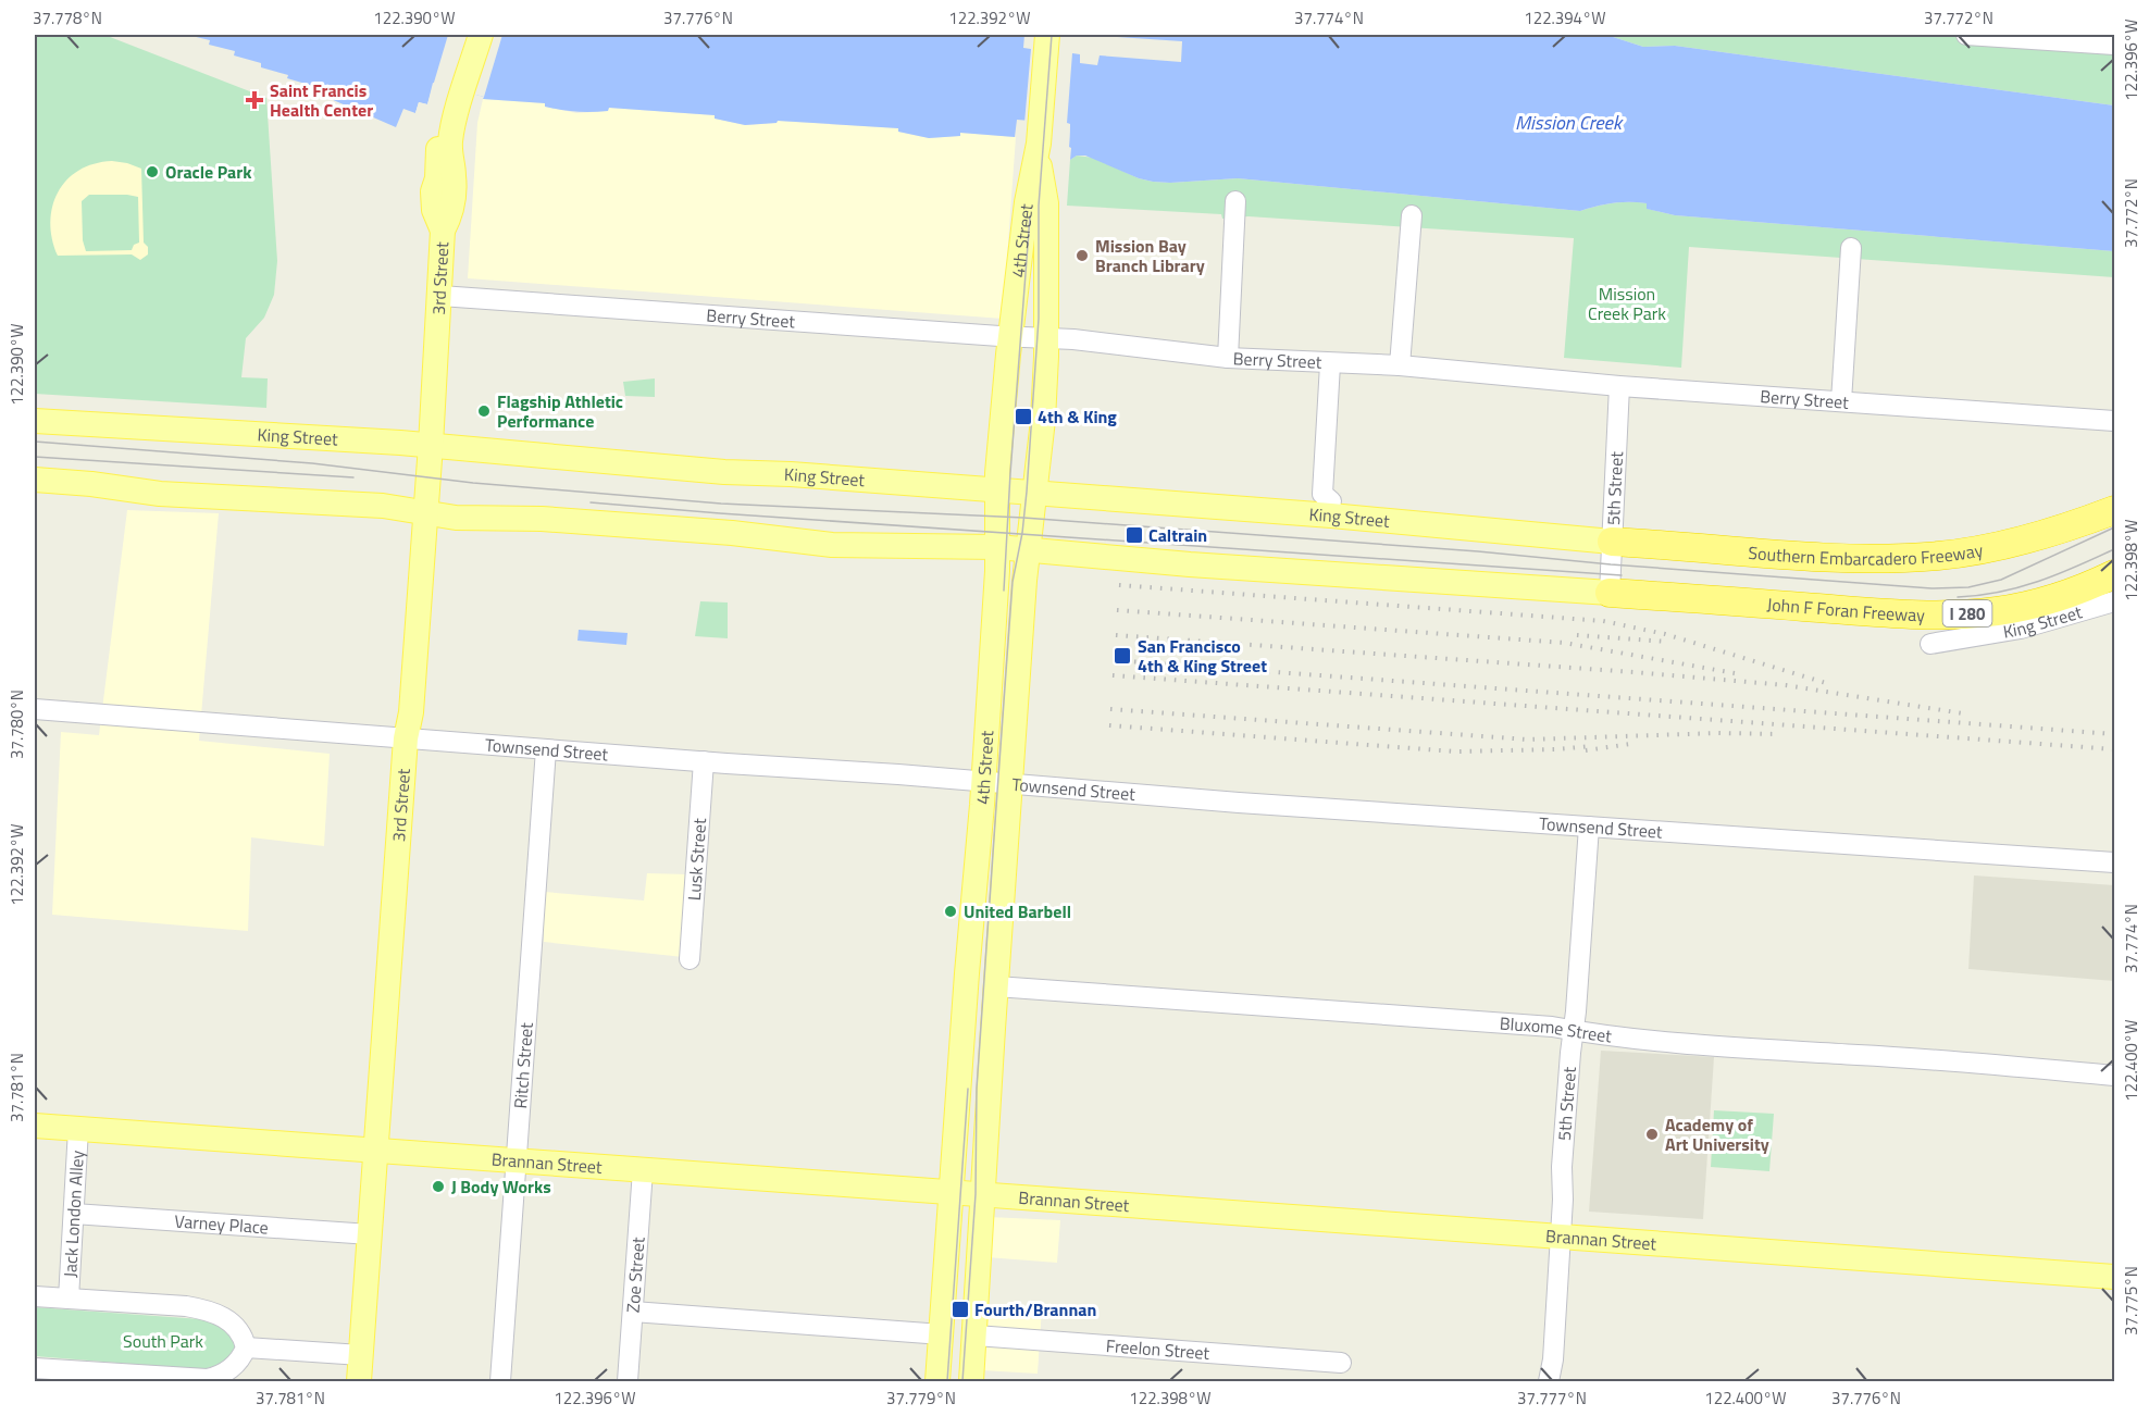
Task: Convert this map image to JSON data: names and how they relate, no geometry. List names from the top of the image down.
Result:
{
  "streets": {
    "highway": ["Southern Embarcadero Freeway", "John F Foran Freeway", "I 280"],
    "main road": [
      "4th Street",
      "3rd Street",
      "King Street",
      "Brannan Street"
    ],
    "street": [
      "Berry Street",
      "5th Street",
      "Townsend Street",
      "Lusk Street",
      "Bluxome Street",
      "Ritch Street",
      "Jack London Alley",
      "Varney Place",
      "Zoe Street",
      "Freelon Street"
    ]
  },
  "crossings": [
    ["4th Street", "Berry Street"],
    ["4th Street", "King Street"],
    ["4th Street", "Townsend Street"],
    ["4th Street", "Bluxome Street"],
    ["4th Street", "Brannan Street"],
    ["4th Street", "Freelon Street"],
    ["3rd Street", "Berry Street"],
    ["3rd Street", "King Street"],
    ["3rd Street", "Townsend Street"],
    ["3rd Street", "Brannan Street"],
    ["3rd Street", "Varney Place"],
    ["Berry Street", "5th Street"],
    ["King Street", "5th Street"],
    ["King Street", "Southern Embarcadero Freeway"],
    ["5th Street", "Southern Embarcadero Freeway"],
    ["5th Street", "John F Foran Freeway"],
    ["5th Street", "Townsend Street"],
    ["5th Street", "Bluxome Street"],
    ["5th Street", "Brannan Street"],
    ["Townsend Street", "Lusk Street"],
    ["Townsend Street", "Ritch Street"],
    ["Ritch Street", "Brannan Street"],
    ["Brannan Street", "Jack London Alley"],
    ["Brannan Street", "Zoe Street"],
    ["Jack London Alley", "Varney Place"]
  ],
  "water": ["Mission Creek"],
  "parks": ["Mission Creek Park", "South Park"],
  "places": {
    "health": ["Saint Francis Health Center"],
    "other": [
      "Oracle Park",
      "Mission Bay Branch Library",
      "Flagship Athletic Performance",
      "United Barbell",
      "Academy of Art University",
      "J Body Works"
    ],
    "transit": [
      "4th & King",
      "Caltrain",
      "San Francisco 4th & King Street",
      "Fourth/Brannan"
    ]
  },
  "coordinates": [
    "37.778°N",
    "122.390°W",
    "37.776°N",
    "122.392°W",
    "37.774°N",
    "122.394°W",
    "37.772°N",
    "122.396°W",
    "122.398°W",
    "37.780°N",
    "122.400°W",
    "37.781°N",
    "37.775°N",
    "37.779°N",
    "37.777°N"
  ]
}
